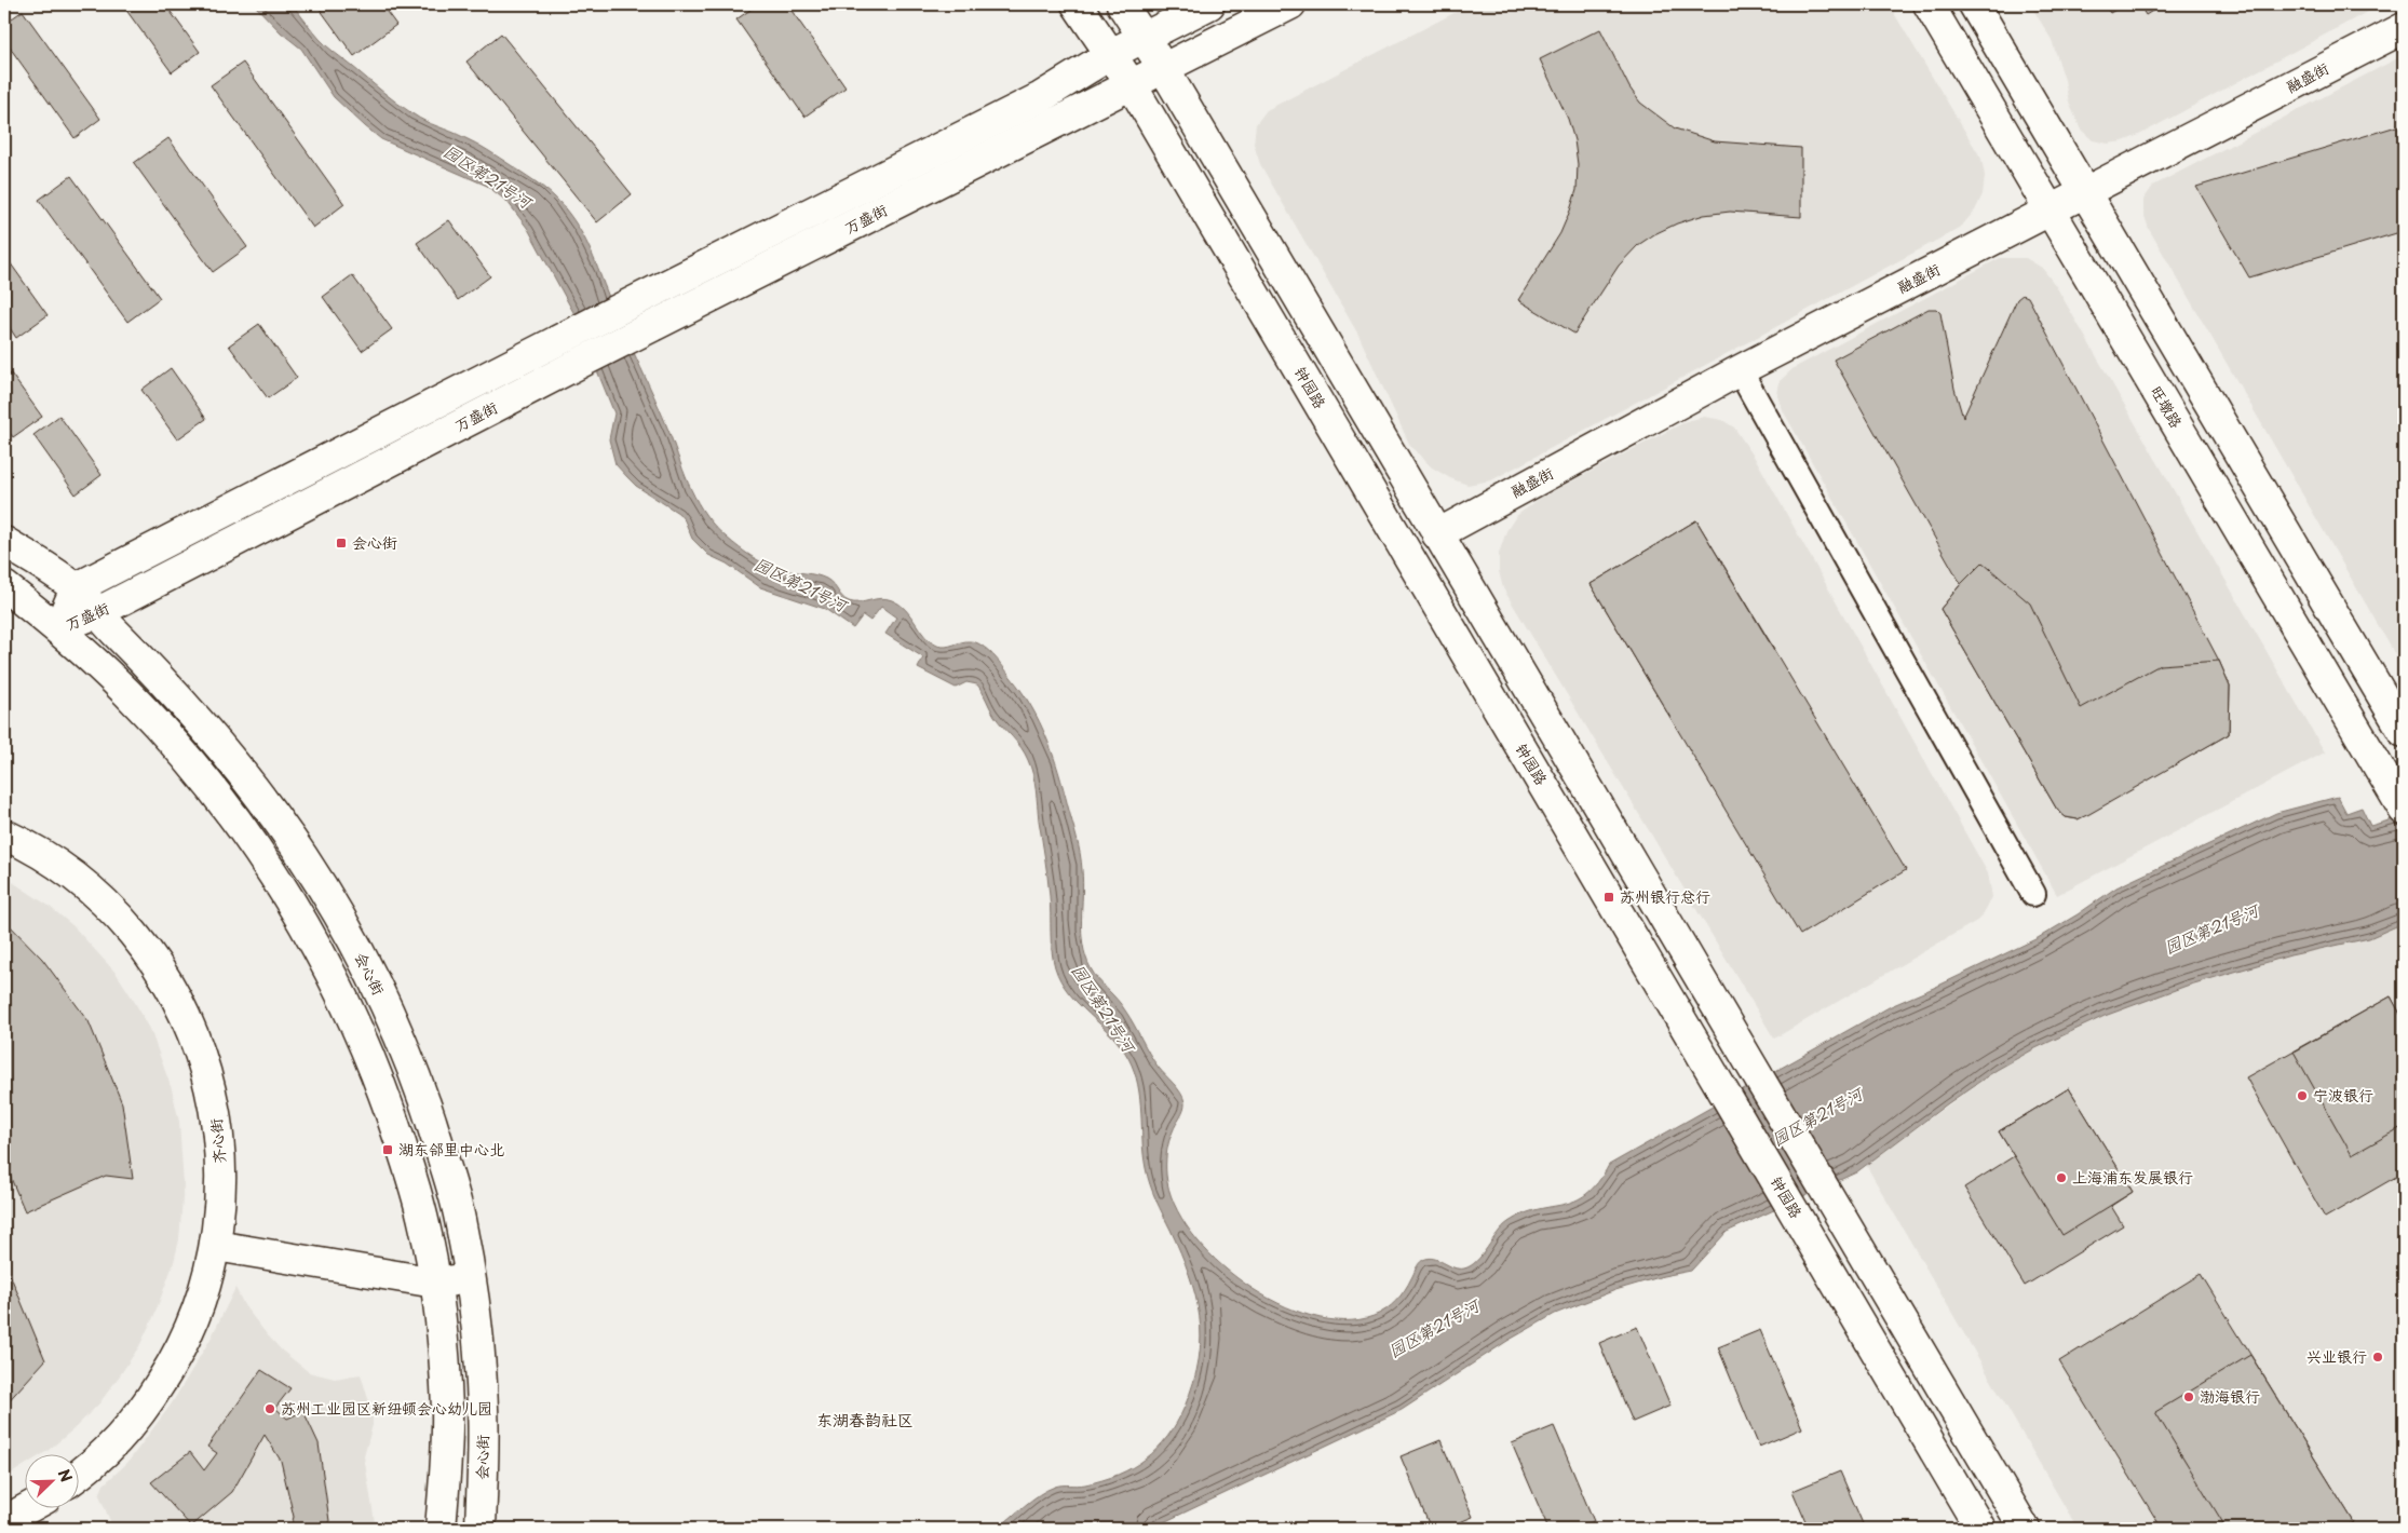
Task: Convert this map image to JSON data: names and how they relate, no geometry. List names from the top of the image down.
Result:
{
  "streets": {
    "main road": [
      "融盛街",
      "万盛街",
      "钟园路",
      "旺墩路",
      "会心街",
      "齐心街"
    ]
  },
  "crossings": [
    ["融盛街", "旺墩路"],
    ["万盛街", "钟园路"],
    ["万盛街", "会心街"]
  ],
  "districts": ["东湖春韵社区"],
  "water": ["园区第21号河"],
  "places": {
    "transit": ["会心街", "苏州银行总行", "湖东邻里中心北"],
    "other": [
      "宁波银行",
      "上海浦东发展银行",
      "兴业银行",
      "渤海银行",
      "苏州工业园区新纽顿会心幼儿园"
    ]
  },
  "north": "top right"
}
